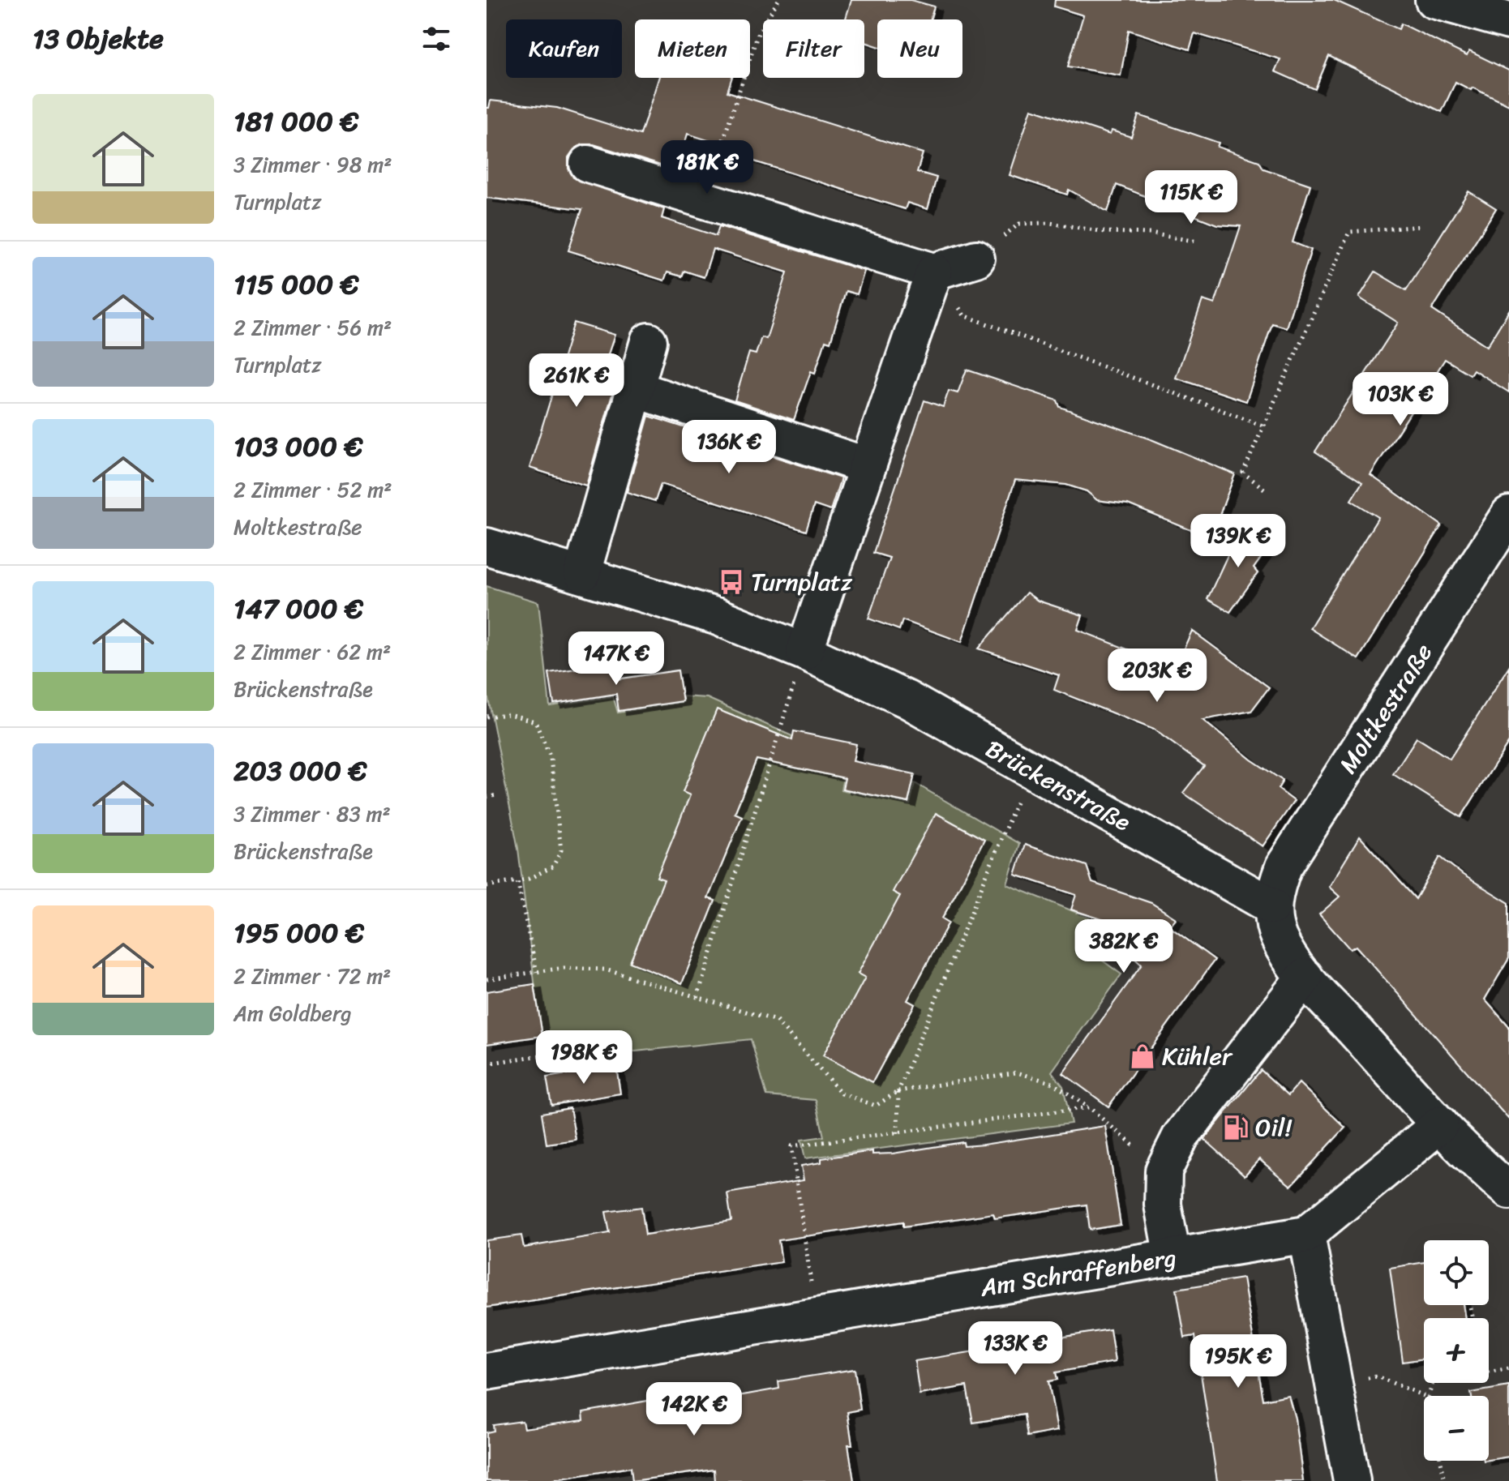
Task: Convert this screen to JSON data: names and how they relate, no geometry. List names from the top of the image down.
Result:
{
  "streets": {
    "street": ["Moltkestraße", "Brückenstraße", "Am Schraffenberg"]
  },
  "crossings": [
    ["Moltkestraße", "Brückenstraße"]
  ],
  "places": {
    "bus stop": ["Turnplatz"],
    "shop": ["Kühler"],
    "fuel station": ["Oil!"]
  },
  "page": {
    "heading": "13 Objekte",
    "chip": [
      "Kaufen",
      "Mieten",
      "Filter",
      "Neu"
    ],
    "list": [
      {
        "name": "181 000 €",
        "note": "3 Zimmer · 98 m² · Turnplatz"
      },
      {
        "name": "115 000 €",
        "note": "2 Zimmer · 56 m² · Turnplatz"
      },
      {
        "name": "103 000 €",
        "note": "2 Zimmer · 52 m² · Moltkestraße"
      },
      {
        "name": "147 000 €",
        "note": "2 Zimmer · 62 m² · Brückenstraße"
      },
      {
        "name": "203 000 €",
        "note": "3 Zimmer · 83 m² · Brückenstraße"
      },
      {
        "name": "195 000 €",
        "note": "2 Zimmer · 72 m² · Am Goldberg"
      }
    ],
    "price": [
      "181K €",
      "115K €",
      "261K €",
      "103K €",
      "136K €",
      "139K €",
      "147K €",
      "203K €",
      "382K €",
      "198K €",
      "133K €",
      "195K €",
      "142K €"
    ],
    "map_buttons": ["+", "−"]
  }
}
